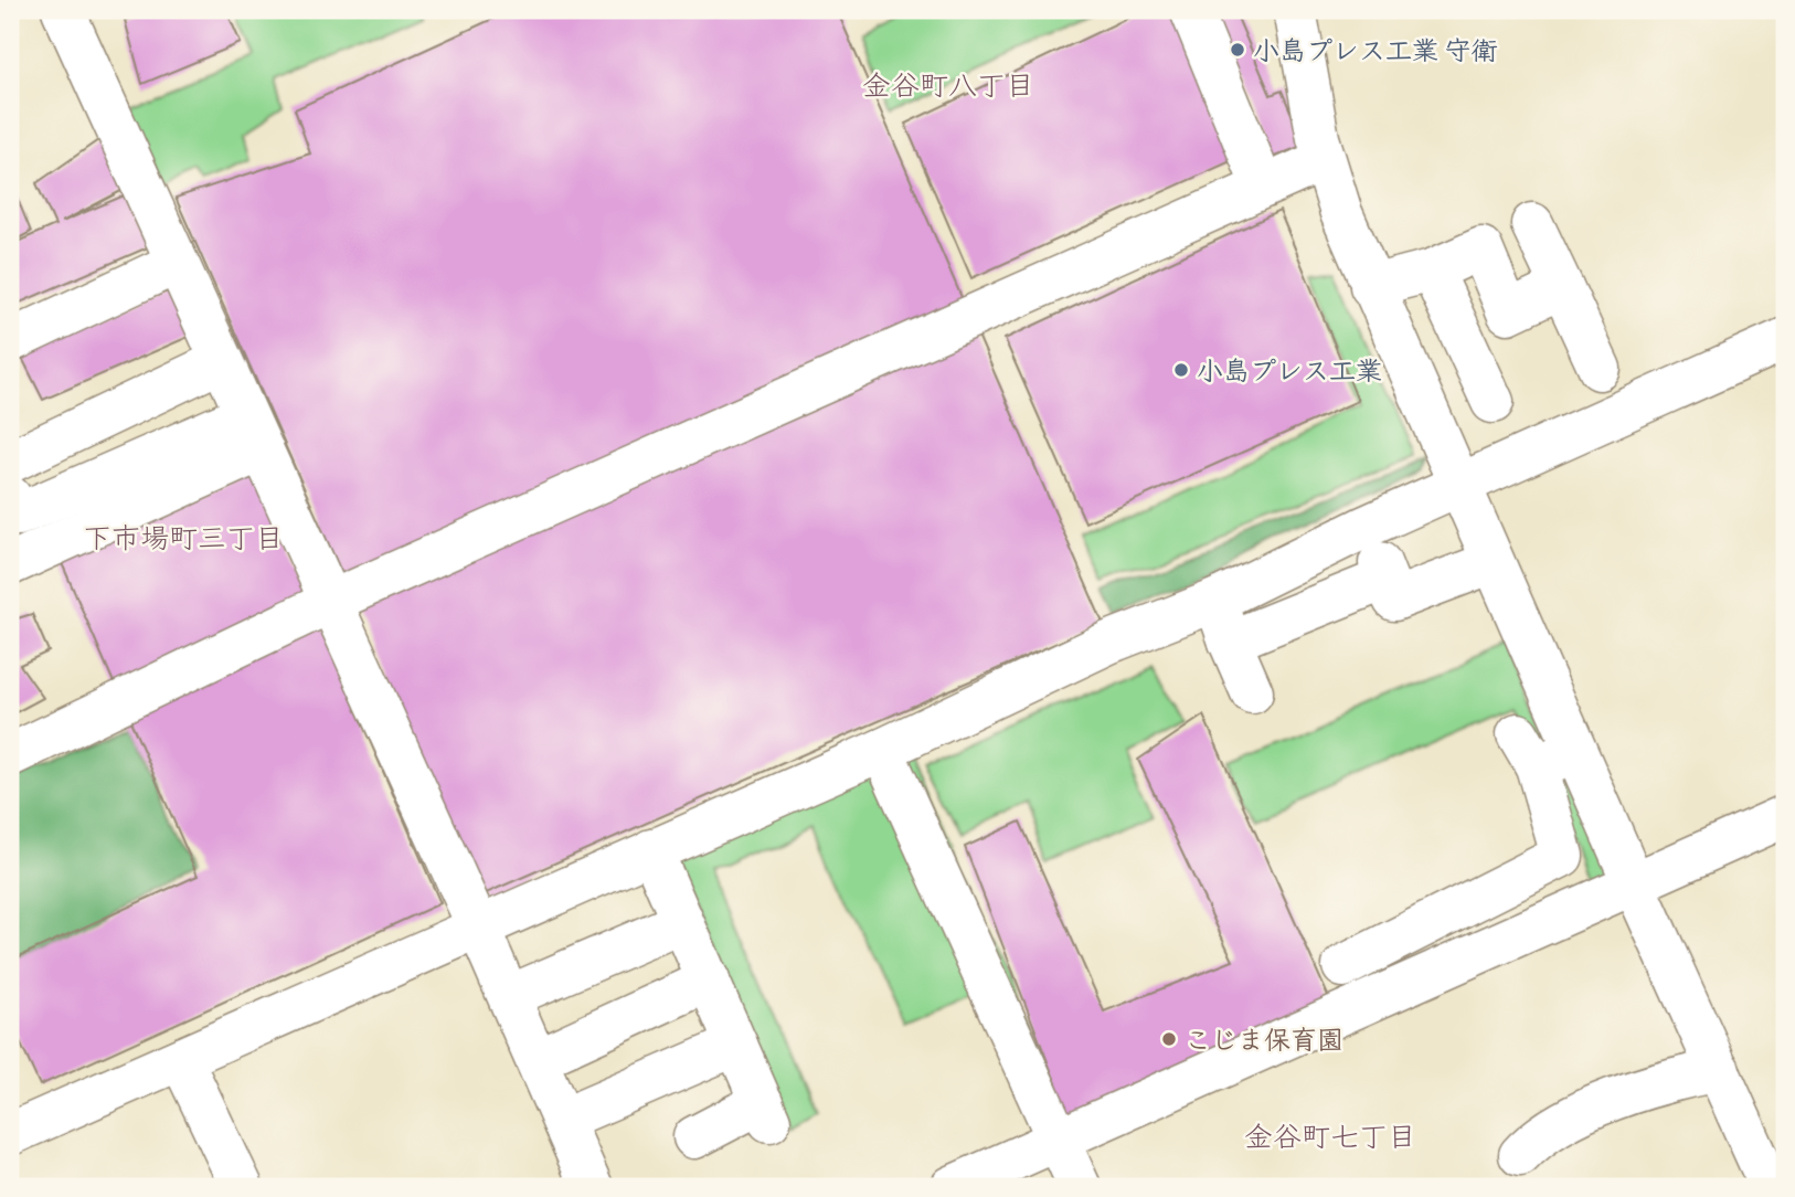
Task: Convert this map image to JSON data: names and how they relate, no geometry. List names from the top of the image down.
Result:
{
  "districts": ["金谷町八丁目", "下市場町三丁目", "金谷町七丁目"],
  "places": ["小島プレス工業 守衛", "小島プレス工業", "こじま保育園"]
}
